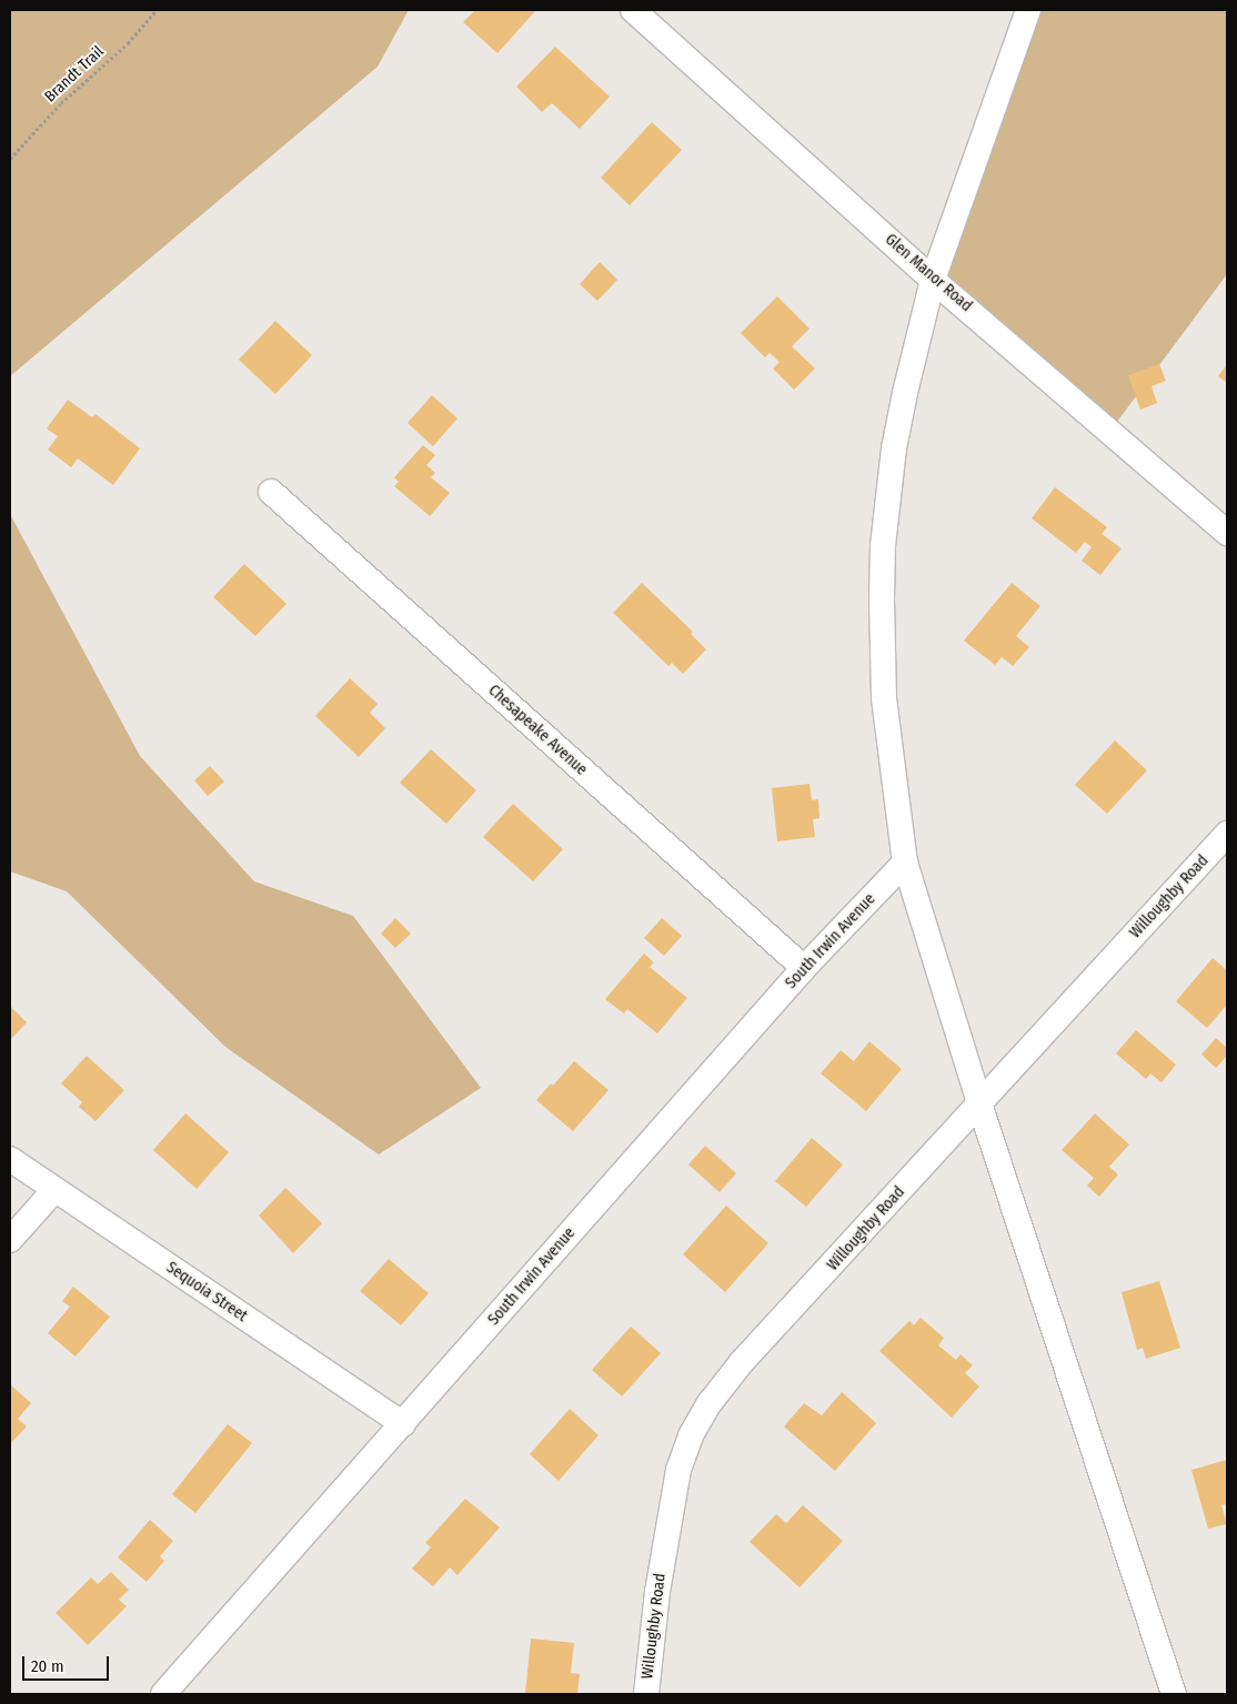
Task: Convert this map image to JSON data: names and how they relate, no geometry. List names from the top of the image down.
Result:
{
  "streets": {
    "street": [
      "Glen Manor Road",
      "Chesapeake Avenue",
      "Willoughby Road",
      "South Irwin Avenue",
      "Sequoia Street"
    ],
    "path": ["Brandt Trail"]
  },
  "crossings": [
    ["Chesapeake Avenue", "South Irwin Avenue"],
    ["South Irwin Avenue", "Sequoia Street"]
  ],
  "scale_bar": "20 m"
}
